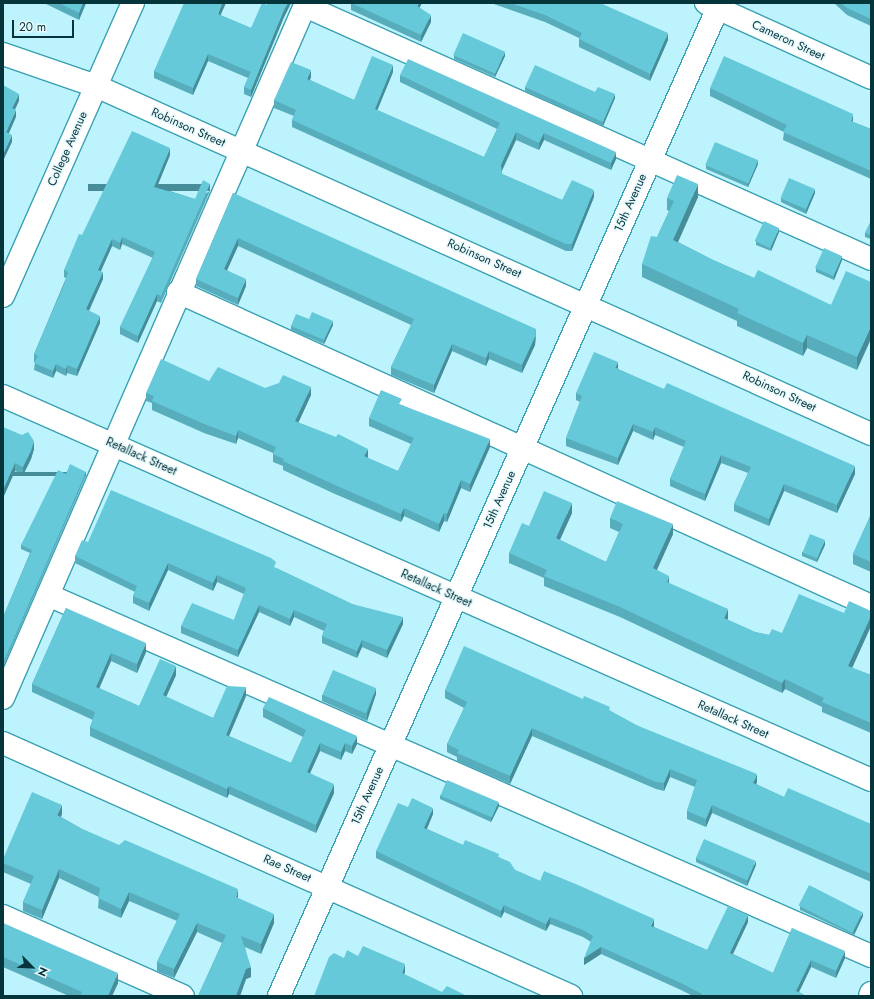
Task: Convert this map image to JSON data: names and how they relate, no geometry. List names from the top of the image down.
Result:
{
  "streets": {
    "street": [
      "Cameron Street",
      "Robinson Street",
      "College Avenue",
      "15th Avenue",
      "Retallack Street",
      "Rae Street"
    ]
  },
  "crossings": [
    ["Cameron Street", "15th Avenue"],
    ["Robinson Street", "College Avenue"],
    ["Robinson Street", "15th Avenue"],
    ["15th Avenue", "Retallack Street"],
    ["15th Avenue", "Rae Street"]
  ],
  "scale_bar": "20 m",
  "north": "bottom right"
}
